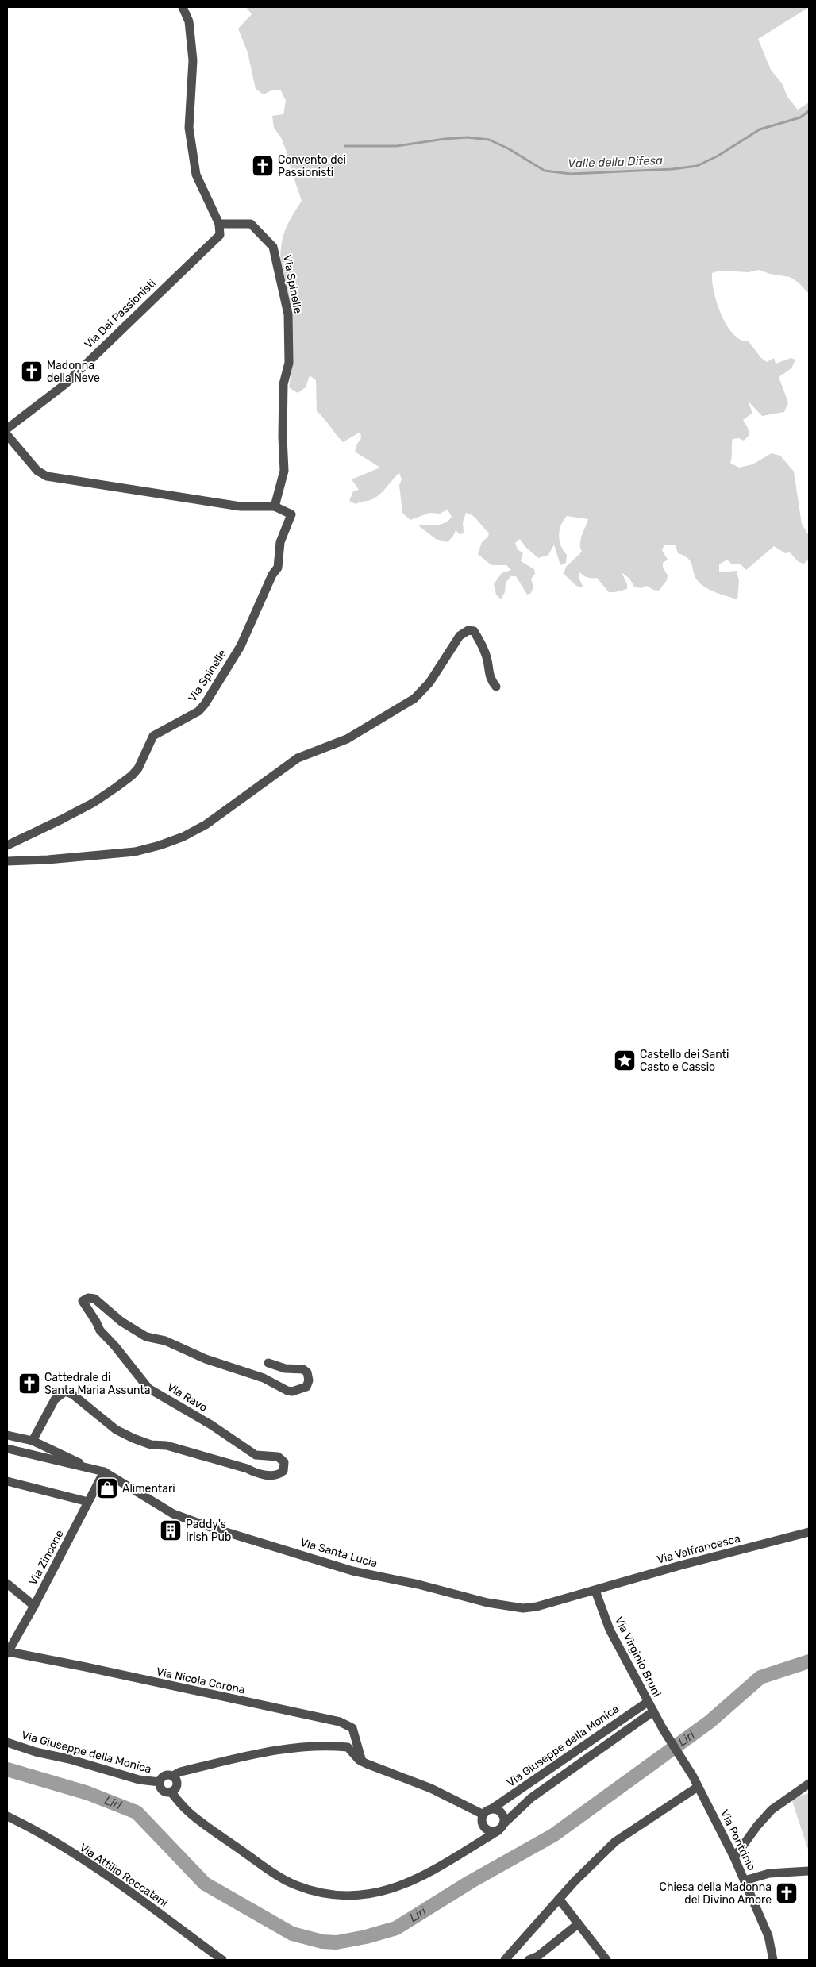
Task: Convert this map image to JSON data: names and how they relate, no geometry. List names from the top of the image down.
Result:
{
  "streets": {
    "street": [
      "Via Spinelle",
      "Via Dei Passionisti",
      "Via Ravo",
      "Via Valfrancesca",
      "Via Santa Lucia",
      "Via Zincone",
      "Via Virginio Bruni",
      "Via Nicola Corona",
      "Via Giuseppe della Monica",
      "Via Pontrinio",
      "Via Attilio Roccatani"
    ]
  },
  "crossings": [
    ["Via Spinelle", "Via Dei Passionisti"],
    ["Via Valfrancesca", "Via Santa Lucia"],
    ["Via Valfrancesca", "Via Virginio Bruni"],
    ["Via Santa Lucia", "Via Zincone"],
    ["Via Santa Lucia", "Via Virginio Bruni"],
    ["Via Zincone", "Via Nicola Corona"],
    ["Via Virginio Bruni", "Via Giuseppe della Monica"],
    ["Via Virginio Bruni", "Via Pontrinio"]
  ],
  "water": ["Valle della Difesa", "Liri"],
  "places": {
    "church": [
      "Convento dei Passionisti",
      "Madonna della Neve",
      "Cattedrale di Santa Maria Assunta",
      "Chiesa della Madonna del Divino Amore"
    ],
    "place": ["Castello dei Santi Casto e Cassio"],
    "shop": ["Alimentari"],
    "building": ["Paddy's Irish Pub"]
  }
}
